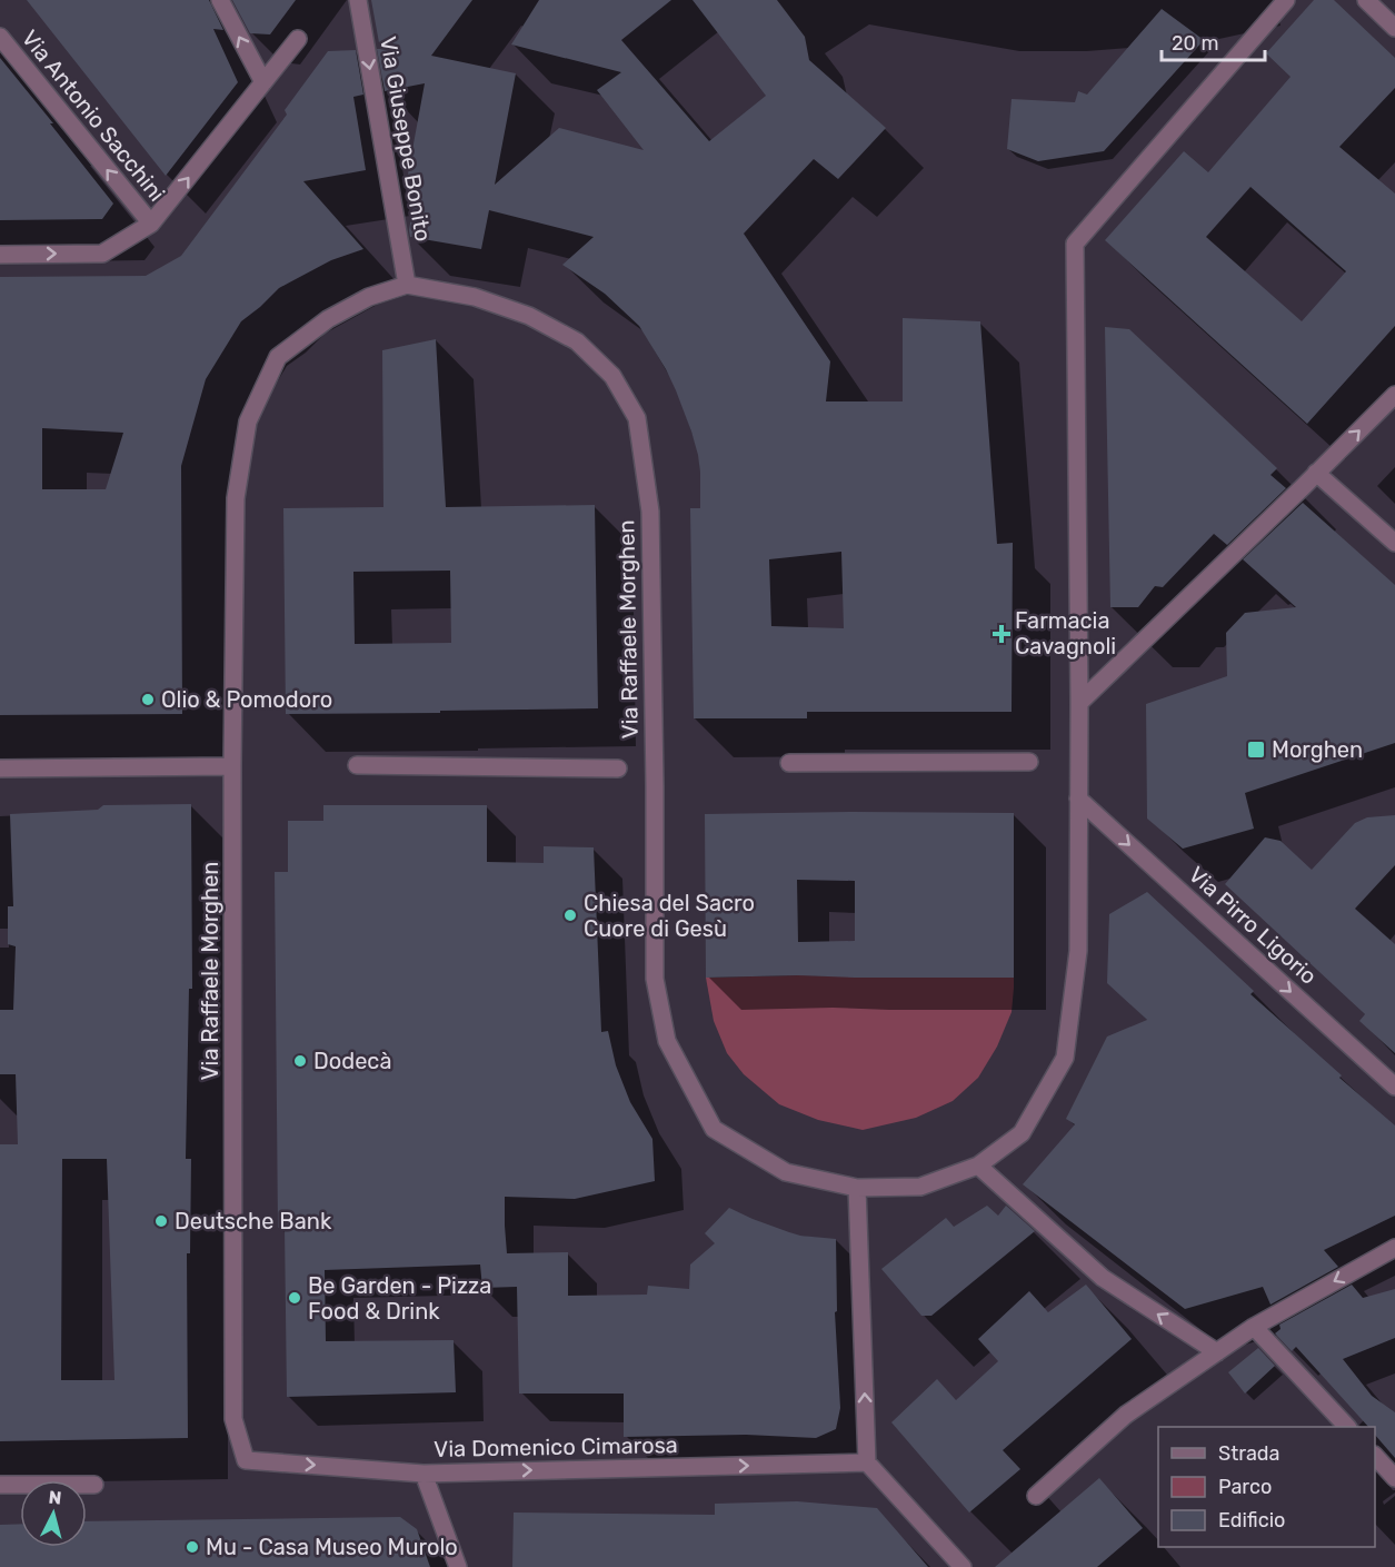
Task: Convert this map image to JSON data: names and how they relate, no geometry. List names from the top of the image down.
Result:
{
  "streets": {
    "street": [
      "Via Antonio Sacchini",
      "Via Giuseppe Bonito",
      "Via Raffaele Morghen",
      "Via Pirro Ligorio",
      "Via Domenico Cimarosa"
    ]
  },
  "crossings": [
    ["Via Giuseppe Bonito", "Via Raffaele Morghen"],
    ["Via Raffaele Morghen", "Via Pirro Ligorio"],
    ["Via Raffaele Morghen", "Via Domenico Cimarosa"]
  ],
  "one_way": [
    "Via Antonio Sacchini",
    "Via Giuseppe Bonito",
    "Via Pirro Ligorio",
    "Via Domenico Cimarosa"
  ],
  "places": {
    "health": ["Farmacia Cavagnoli"],
    "other": [
      "Olio & Pomodoro",
      "Chiesa del Sacro Cuore di Gesù",
      "Dodecà",
      "Deutsche Bank",
      "Be Garden - Pizza Food & Drink",
      "Mu - Casa Museo Murolo"
    ],
    "transit": ["Morghen"]
  },
  "legend": ["Strada", "Parco", "Edificio"],
  "scale_bar": "20 m",
  "north": "top"
}
